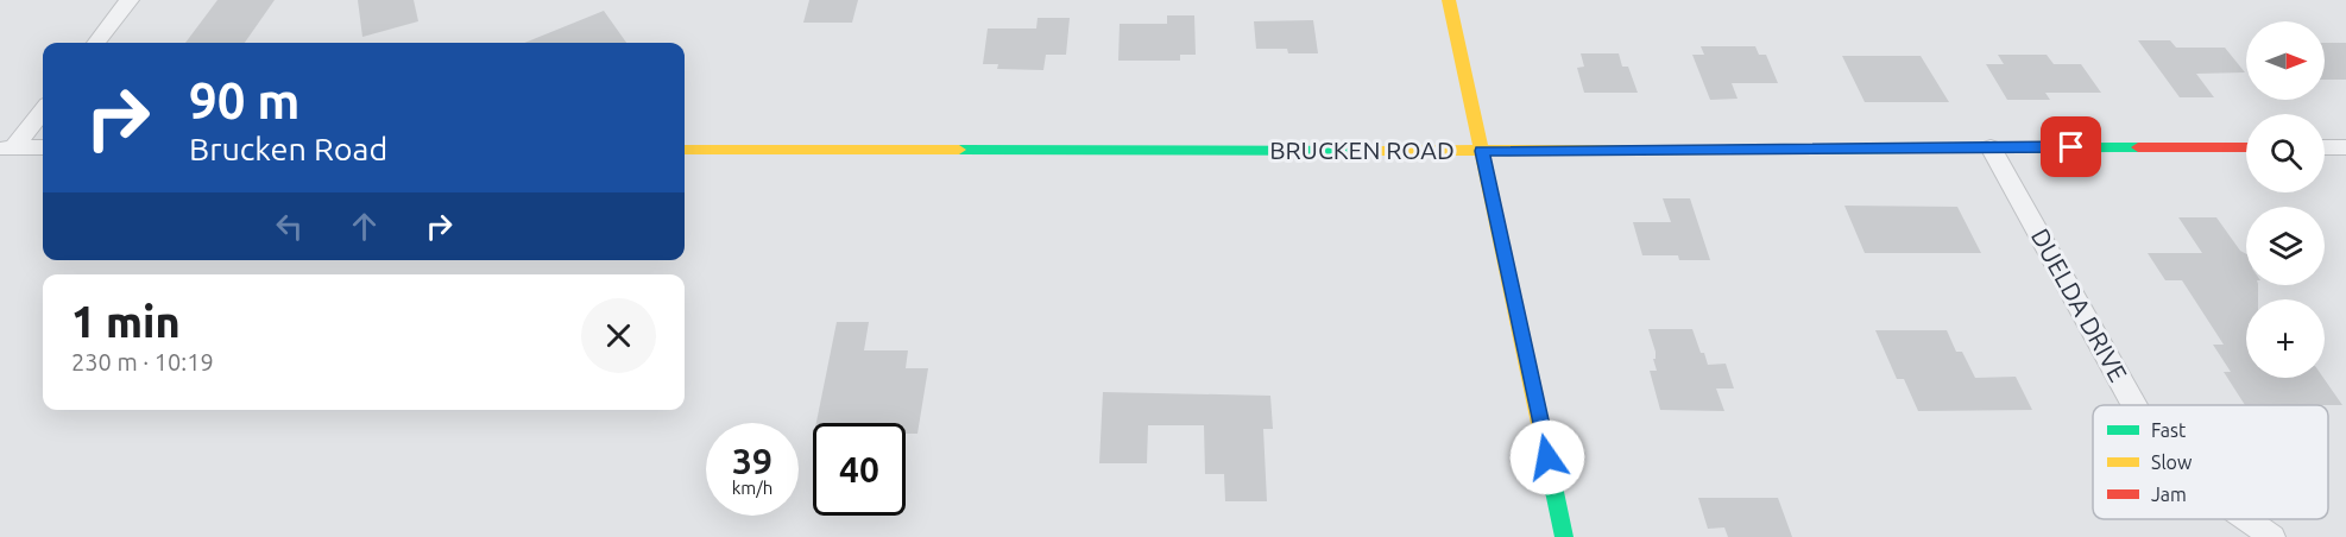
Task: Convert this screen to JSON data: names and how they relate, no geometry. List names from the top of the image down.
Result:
{
  "streets": {
    "street": ["BRUCKEN ROAD", "DUELDA DRIVE"]
  },
  "crossings": [
    ["BRUCKEN ROAD", "DUELDA DRIVE"]
  ],
  "legend": ["Fast", "Slow", "Jam"],
  "north": "right",
  "page": {
    "map_buttons": "+",
    "turn": ["90 m", "Brucken Road"],
    "heading": ["1 min", "230 m · 10:19"],
    "speed": "39 km/h",
    "limit": "40"
  }
}
